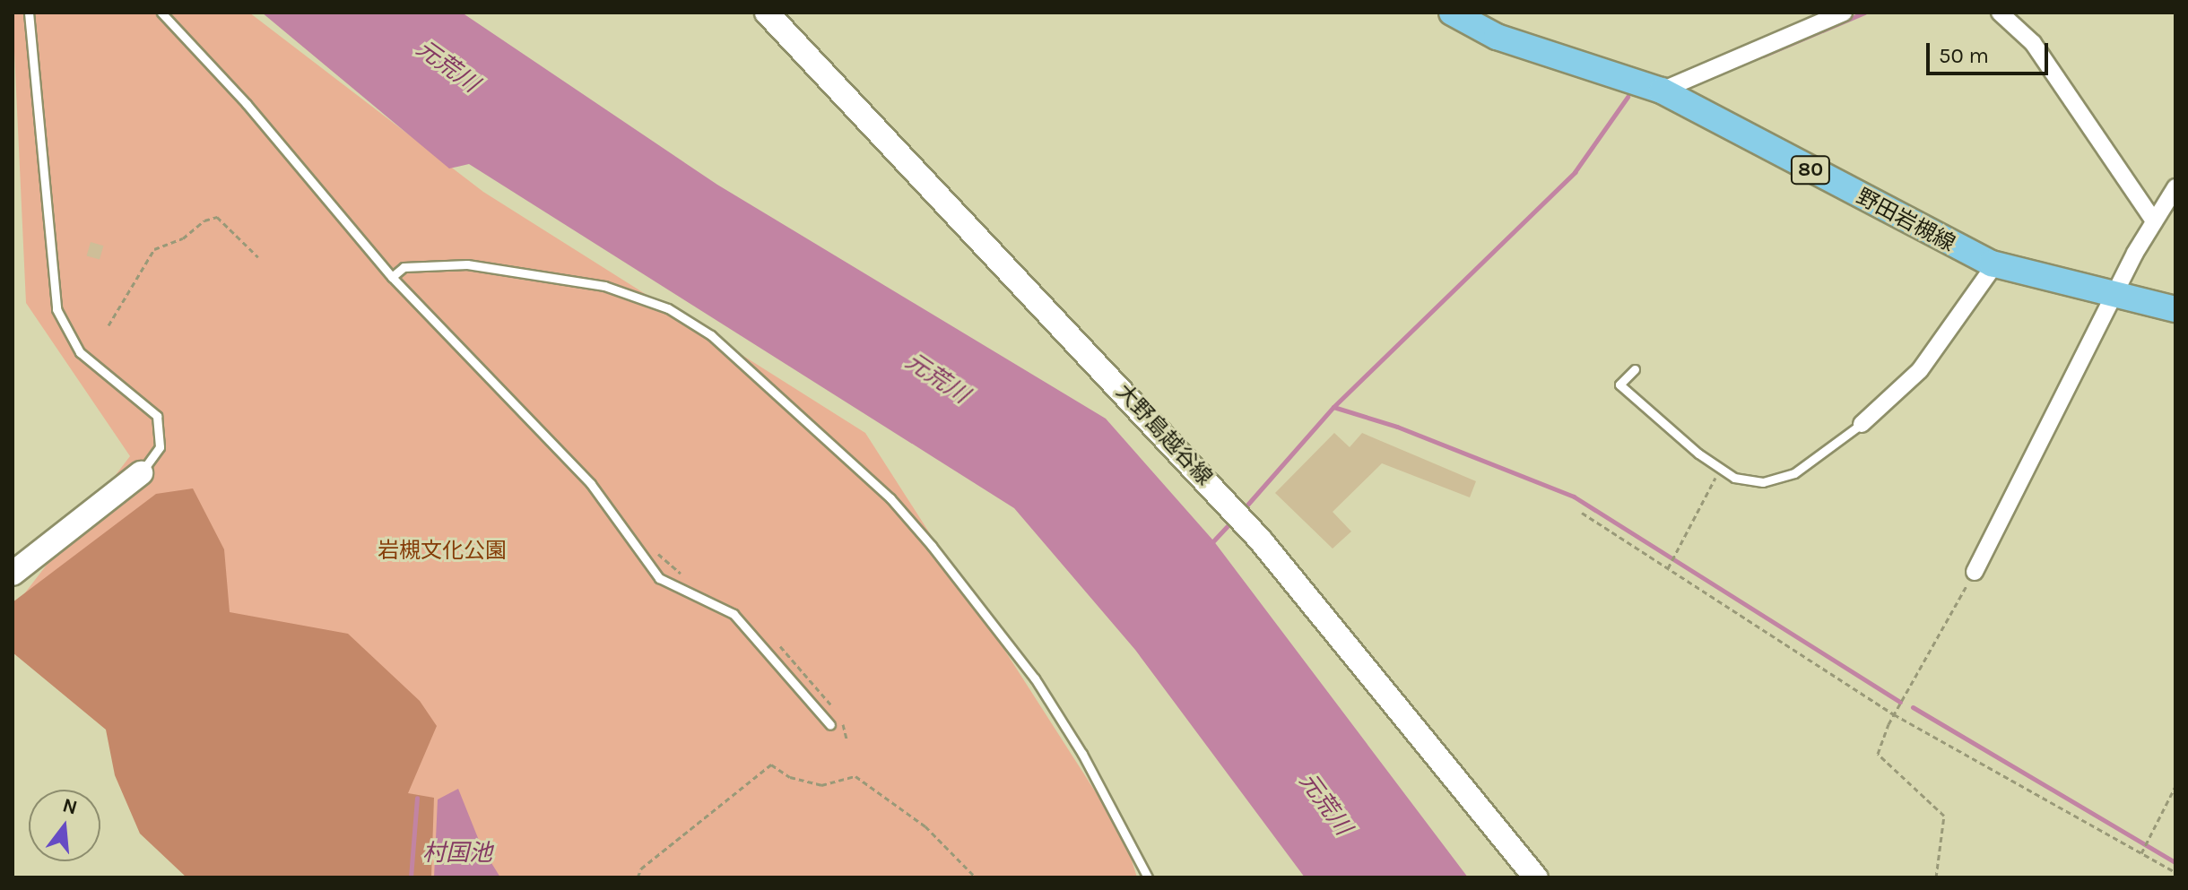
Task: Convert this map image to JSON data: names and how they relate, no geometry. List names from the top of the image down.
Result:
{
  "streets": {
    "main road": ["80", "野田岩槻線", "大野島越谷線"]
  },
  "water": ["元荒川", "村国池"],
  "parks": ["岩槻文化公園"],
  "scale_bar": "50 m",
  "north": "top"
}
